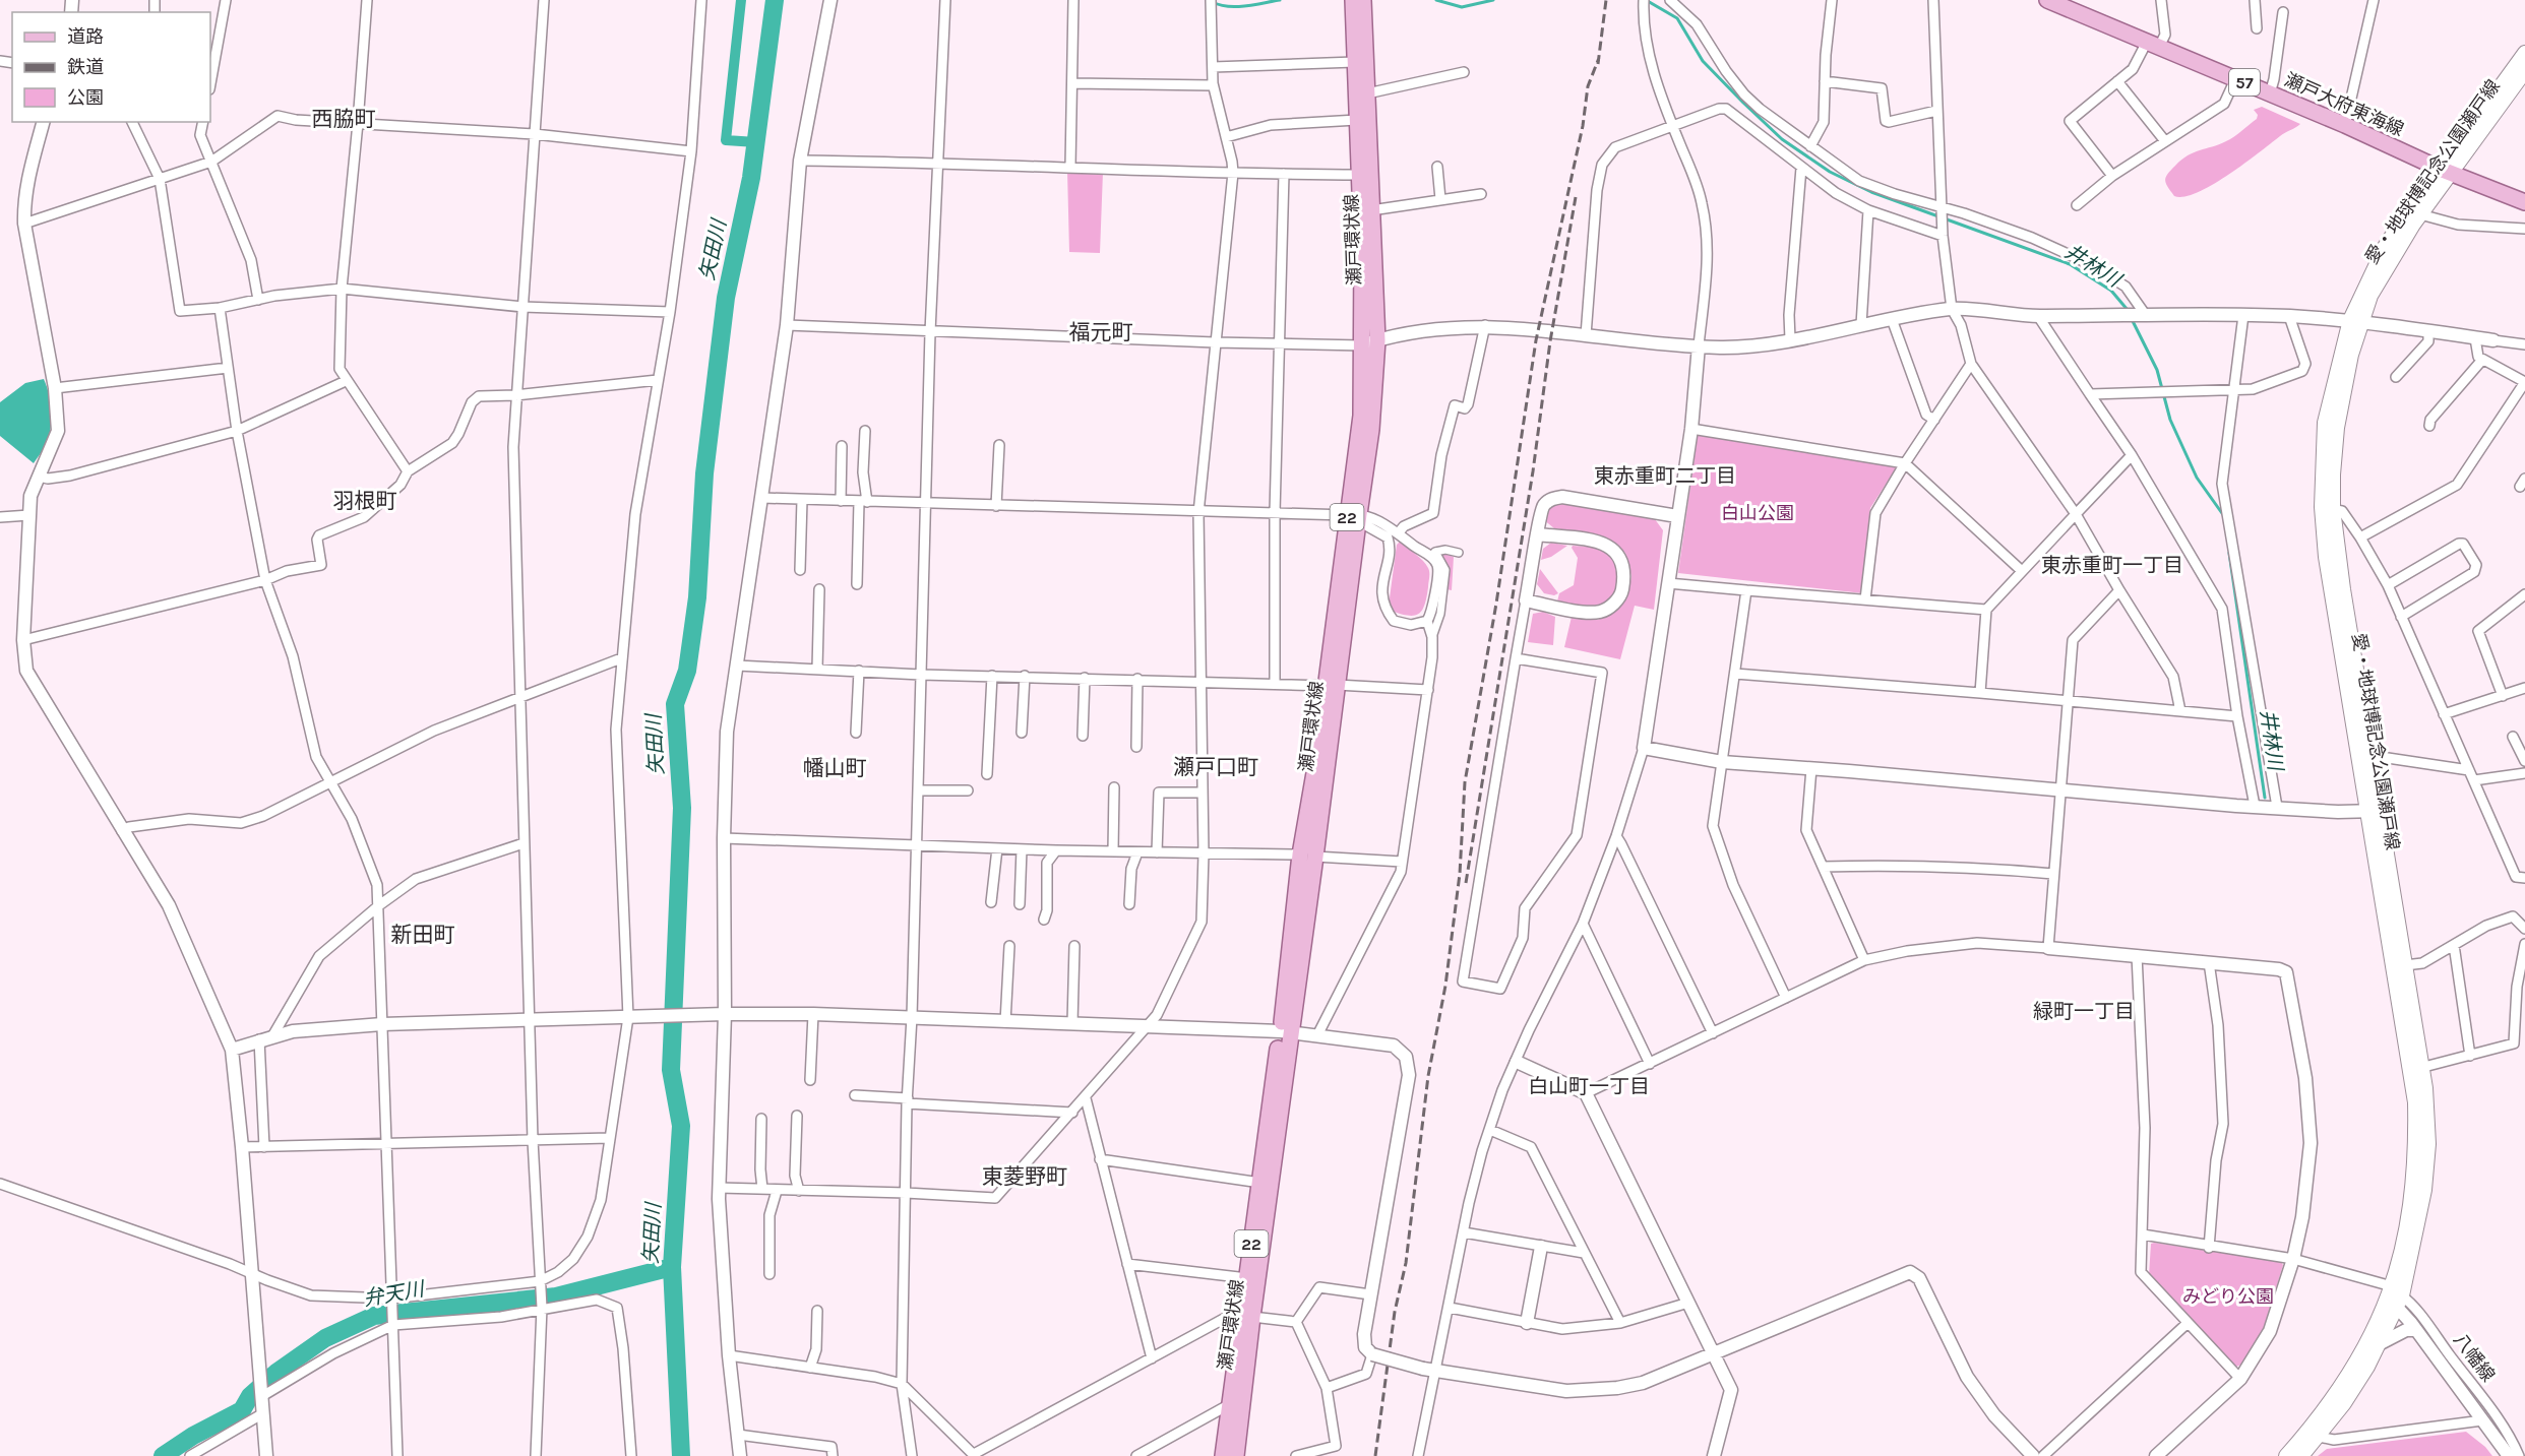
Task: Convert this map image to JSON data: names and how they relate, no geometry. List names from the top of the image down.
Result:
{
  "streets": {
    "main road": [
      "57",
      "瀬戸大府東海線",
      "愛・地球博記念公園瀬戸線",
      "瀬戸環状線",
      "22"
    ],
    "street": ["八幡線"]
  },
  "crossings": [
    ["瀬戸大府東海線", "愛・地球博記念公園瀬戸線"],
    ["愛・地球博記念公園瀬戸線", "八幡線"]
  ],
  "districts": [
    "西脇町",
    "福元町",
    "東赤重町二丁目",
    "羽根町",
    "東赤重町一丁目",
    "瀬戸口町",
    "幡山町",
    "新田町",
    "緑町一丁目",
    "白山町一丁目",
    "東菱野町"
  ],
  "water": ["矢田川", "井林川", "弁天川"],
  "parks": ["白山公園", "みどり公園"],
  "legend": ["道路", "鉄道", "公園"]
}
